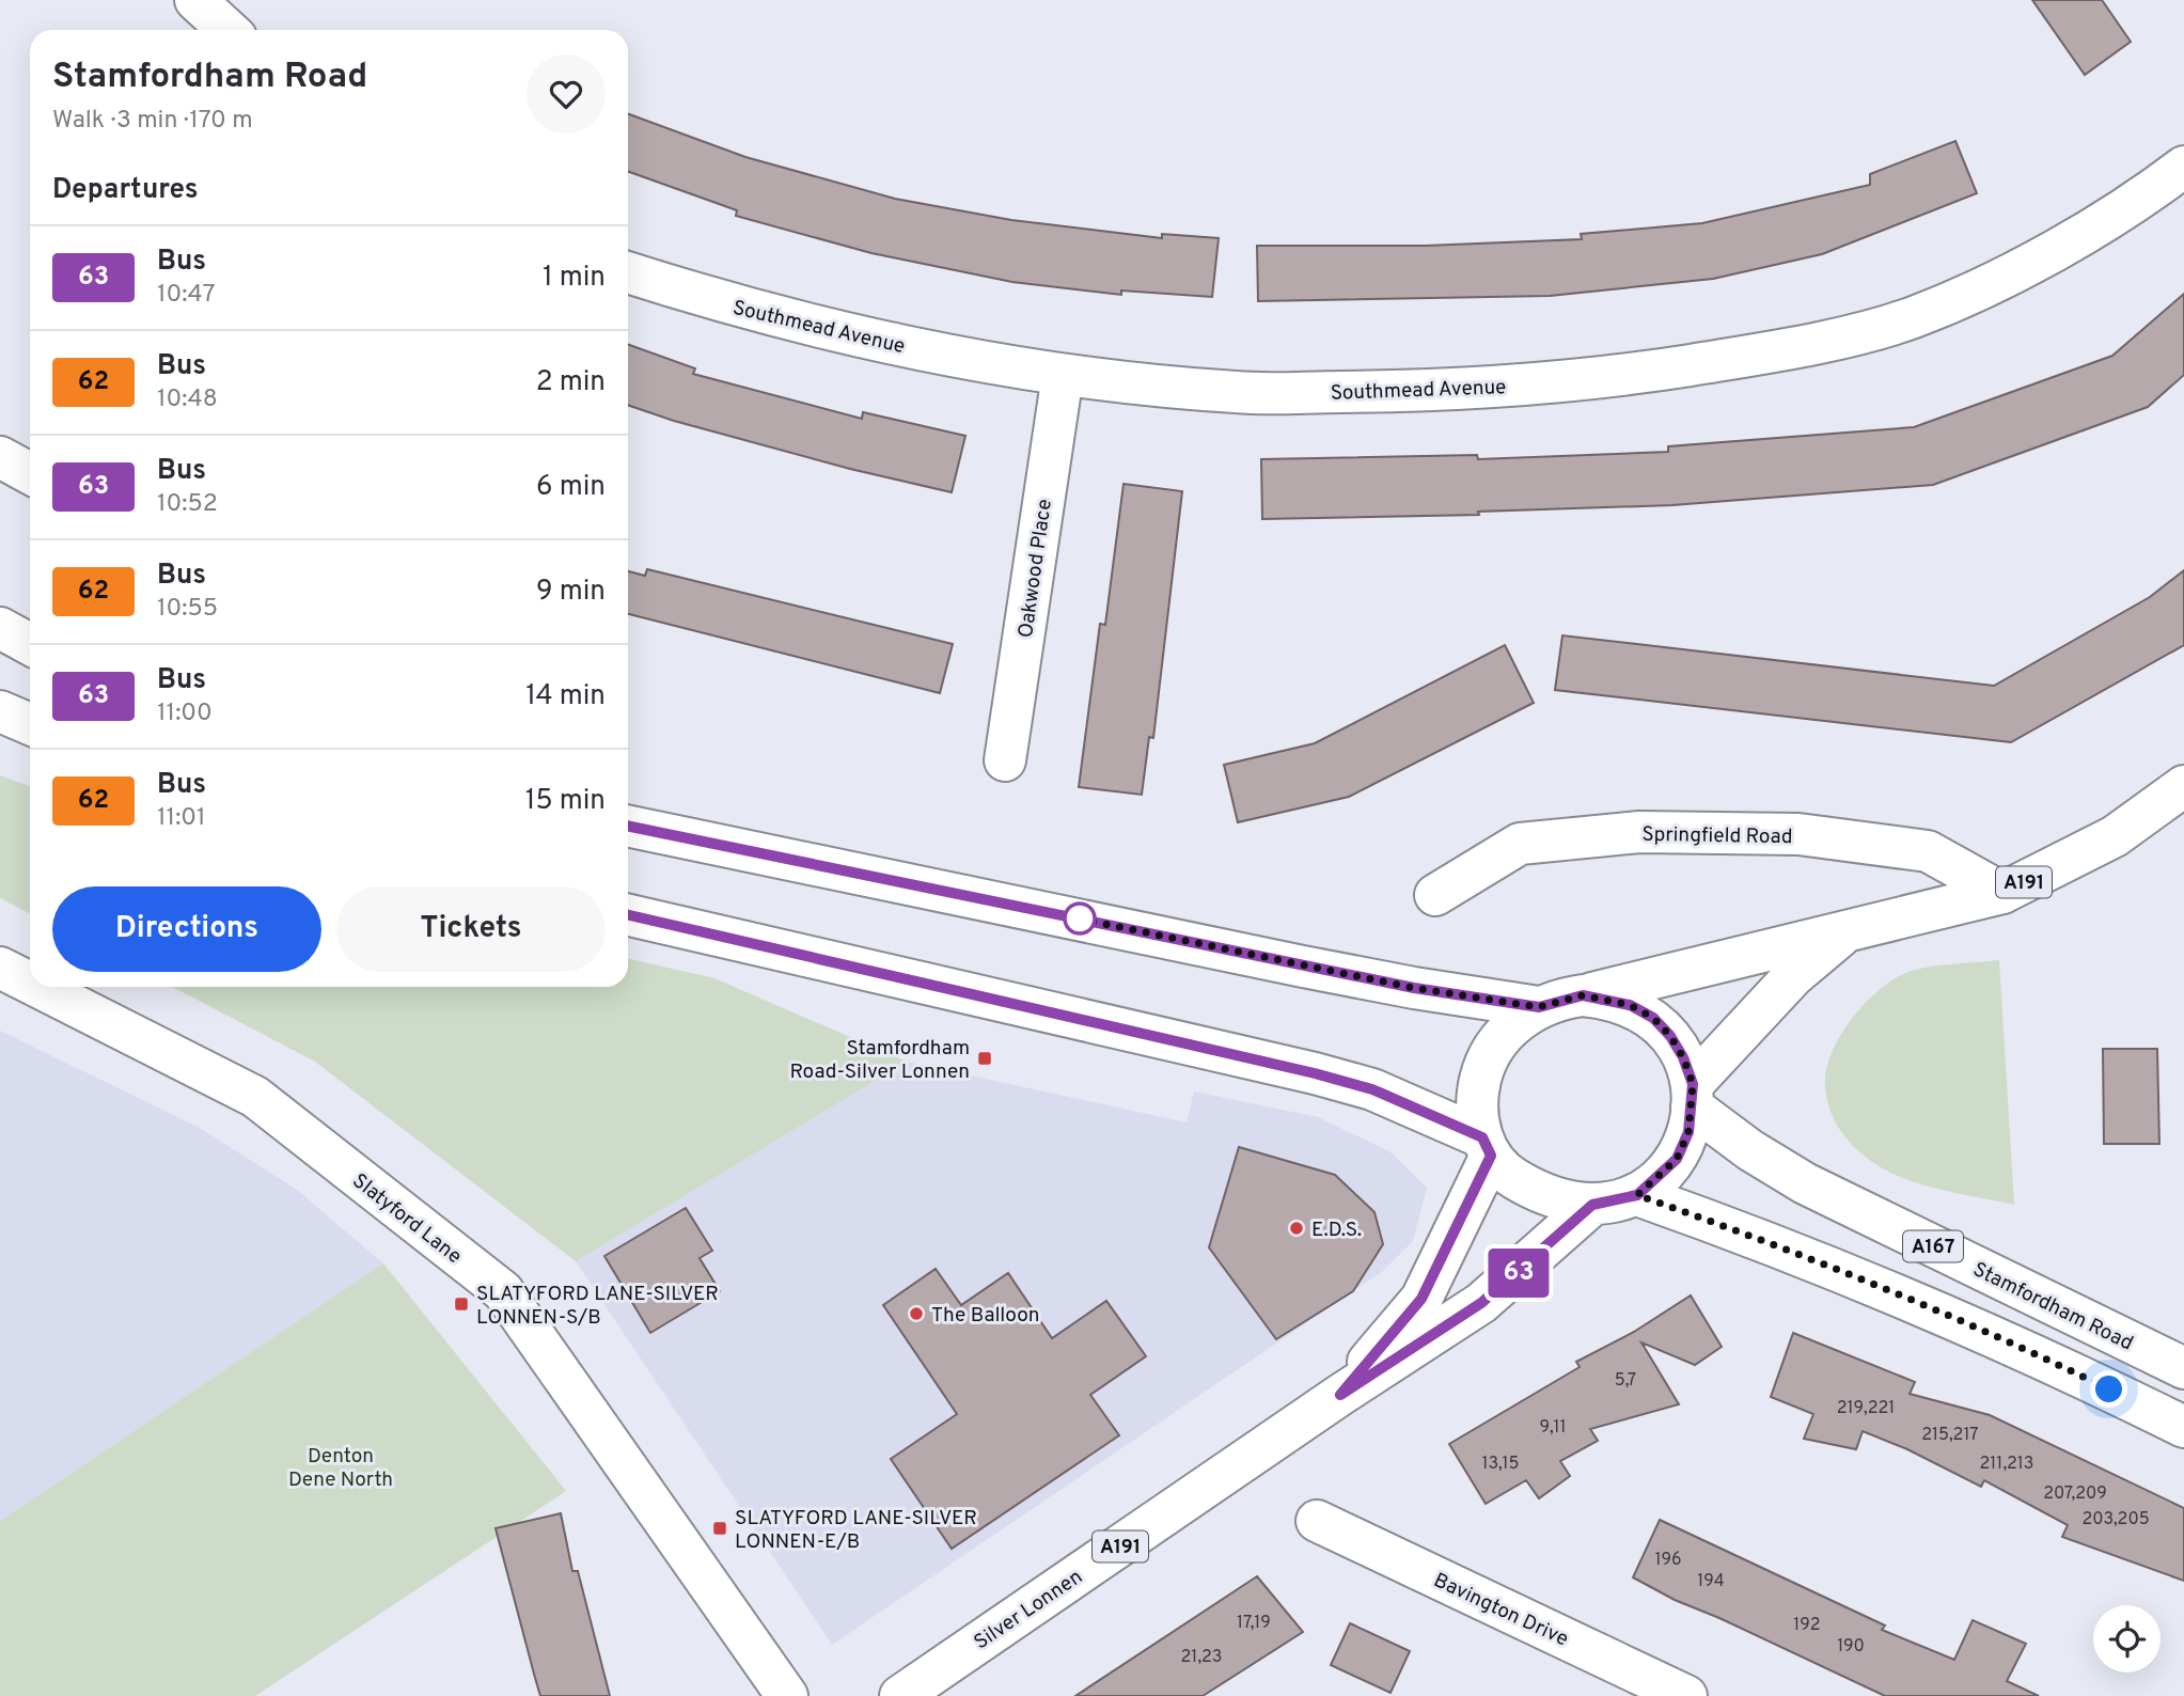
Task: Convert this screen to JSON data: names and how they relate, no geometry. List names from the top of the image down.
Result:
{
  "streets": {
    "main road": [
      "Southmead Avenue",
      "Oakwood Place",
      "Springfield Road",
      "A191",
      "Slatyford Lane",
      "A167",
      "Stamfordham Road",
      "Silver Lonnen",
      "Bavington Drive"
    ]
  },
  "crossings": [
    ["Southmead Avenue", "Oakwood Place"],
    ["Springfield Road", "A191"],
    ["A191", "Stamfordham Road"],
    ["A191", "Silver Lonnen"],
    ["Stamfordham Road", "Silver Lonnen"]
  ],
  "parks": ["Denton Dene North"],
  "places": {
    "transit": ["Stamfordham Road-Silver Lonnen", "SLATYFORD LANE-SILVER LONNEN-S/B", "SLATYFORD LANE-SILVER LONNEN-E/B"],
    "other": ["E.D.S.", "The Balloon"]
  },
  "lines": ["bus line 63"],
  "house_numbers": [
    "5,7",
    "219,221",
    "9,11",
    "215,217",
    "13,15",
    "211,213",
    "207,209",
    "203,205",
    "196",
    "194",
    "17,19",
    "192",
    "190",
    "21,23"
  ],
  "page": {
    "on_map": "63",
    "heading": [
      ["Stamfordham Road", "Walk · 3 min · 170 m"],
      "Departures"
    ],
    "list": [
      {
        "mark": "63",
        "name": "Bus",
        "note": "10:47",
        "value": "1 min"
      },
      {
        "mark": "62",
        "name": "Bus",
        "note": "10:48",
        "value": "2 min"
      },
      {
        "mark": "63",
        "name": "Bus",
        "note": "10:52",
        "value": "6 min"
      },
      {
        "mark": "62",
        "name": "Bus",
        "note": "10:55",
        "value": "9 min"
      },
      {
        "mark": "63",
        "name": "Bus",
        "note": "11:00",
        "value": "14 min"
      },
      {
        "mark": "62",
        "name": "Bus",
        "note": "11:01",
        "value": "15 min"
      }
    ],
    "buttons": ["Directions", "Tickets"]
  }
}
